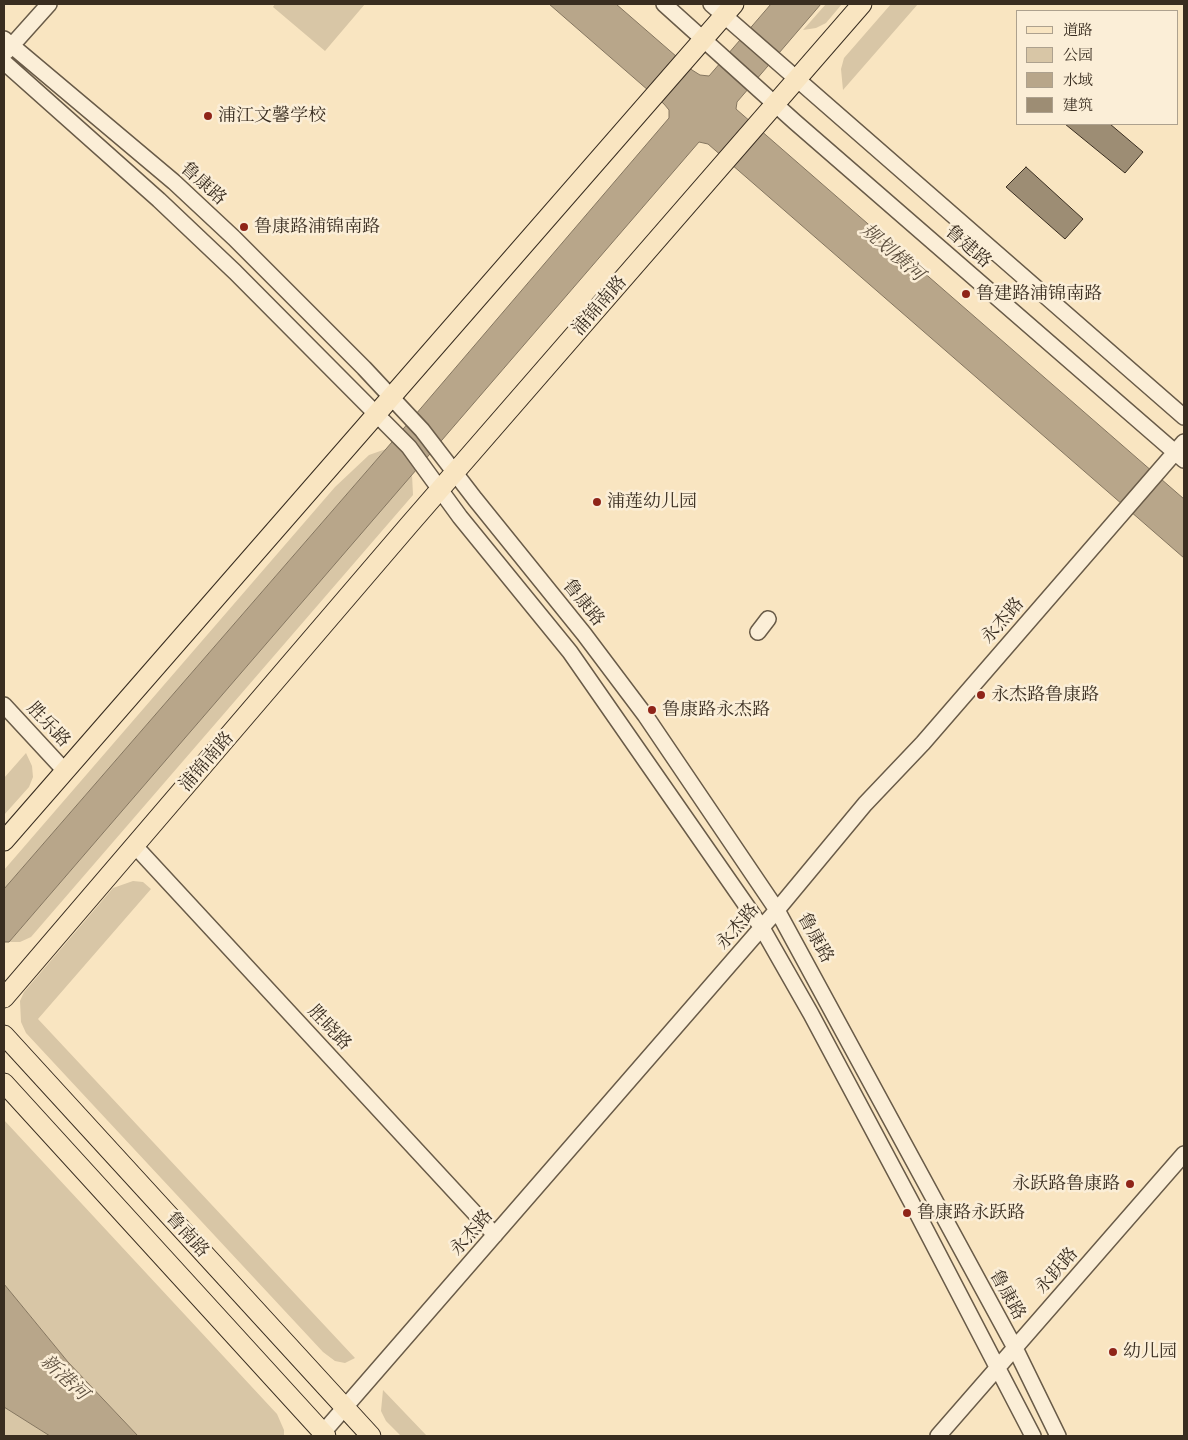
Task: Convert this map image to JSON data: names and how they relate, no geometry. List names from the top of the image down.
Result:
{
  "streets": {
    "main road": ["浦锦南路", "鲁南路"],
    "street": [
      "鲁康路",
      "鲁建路",
      "永杰路",
      "胜乐路",
      "胜晓路",
      "永跃路"
    ]
  },
  "crossings": [
    ["鲁康路", "浦锦南路"],
    ["鲁康路", "永杰路"],
    ["鲁康路", "永跃路"],
    ["鲁建路", "浦锦南路"],
    ["鲁建路", "永杰路"],
    ["浦锦南路", "胜晓路"],
    ["永杰路", "胜晓路"],
    ["永杰路", "鲁南路"]
  ],
  "water": ["规划横河", "新港河"],
  "places": [
    "浦江文馨学校",
    "鲁康路浦锦南路",
    "鲁建路浦锦南路",
    "浦莲幼儿园",
    "永杰路鲁康路",
    "鲁康路永杰路",
    "永跃路鲁康路",
    "鲁康路永跃路",
    "幼儿园"
  ],
  "legend": [
    "道路",
    "公园",
    "水域",
    "建筑"
  ]
}
